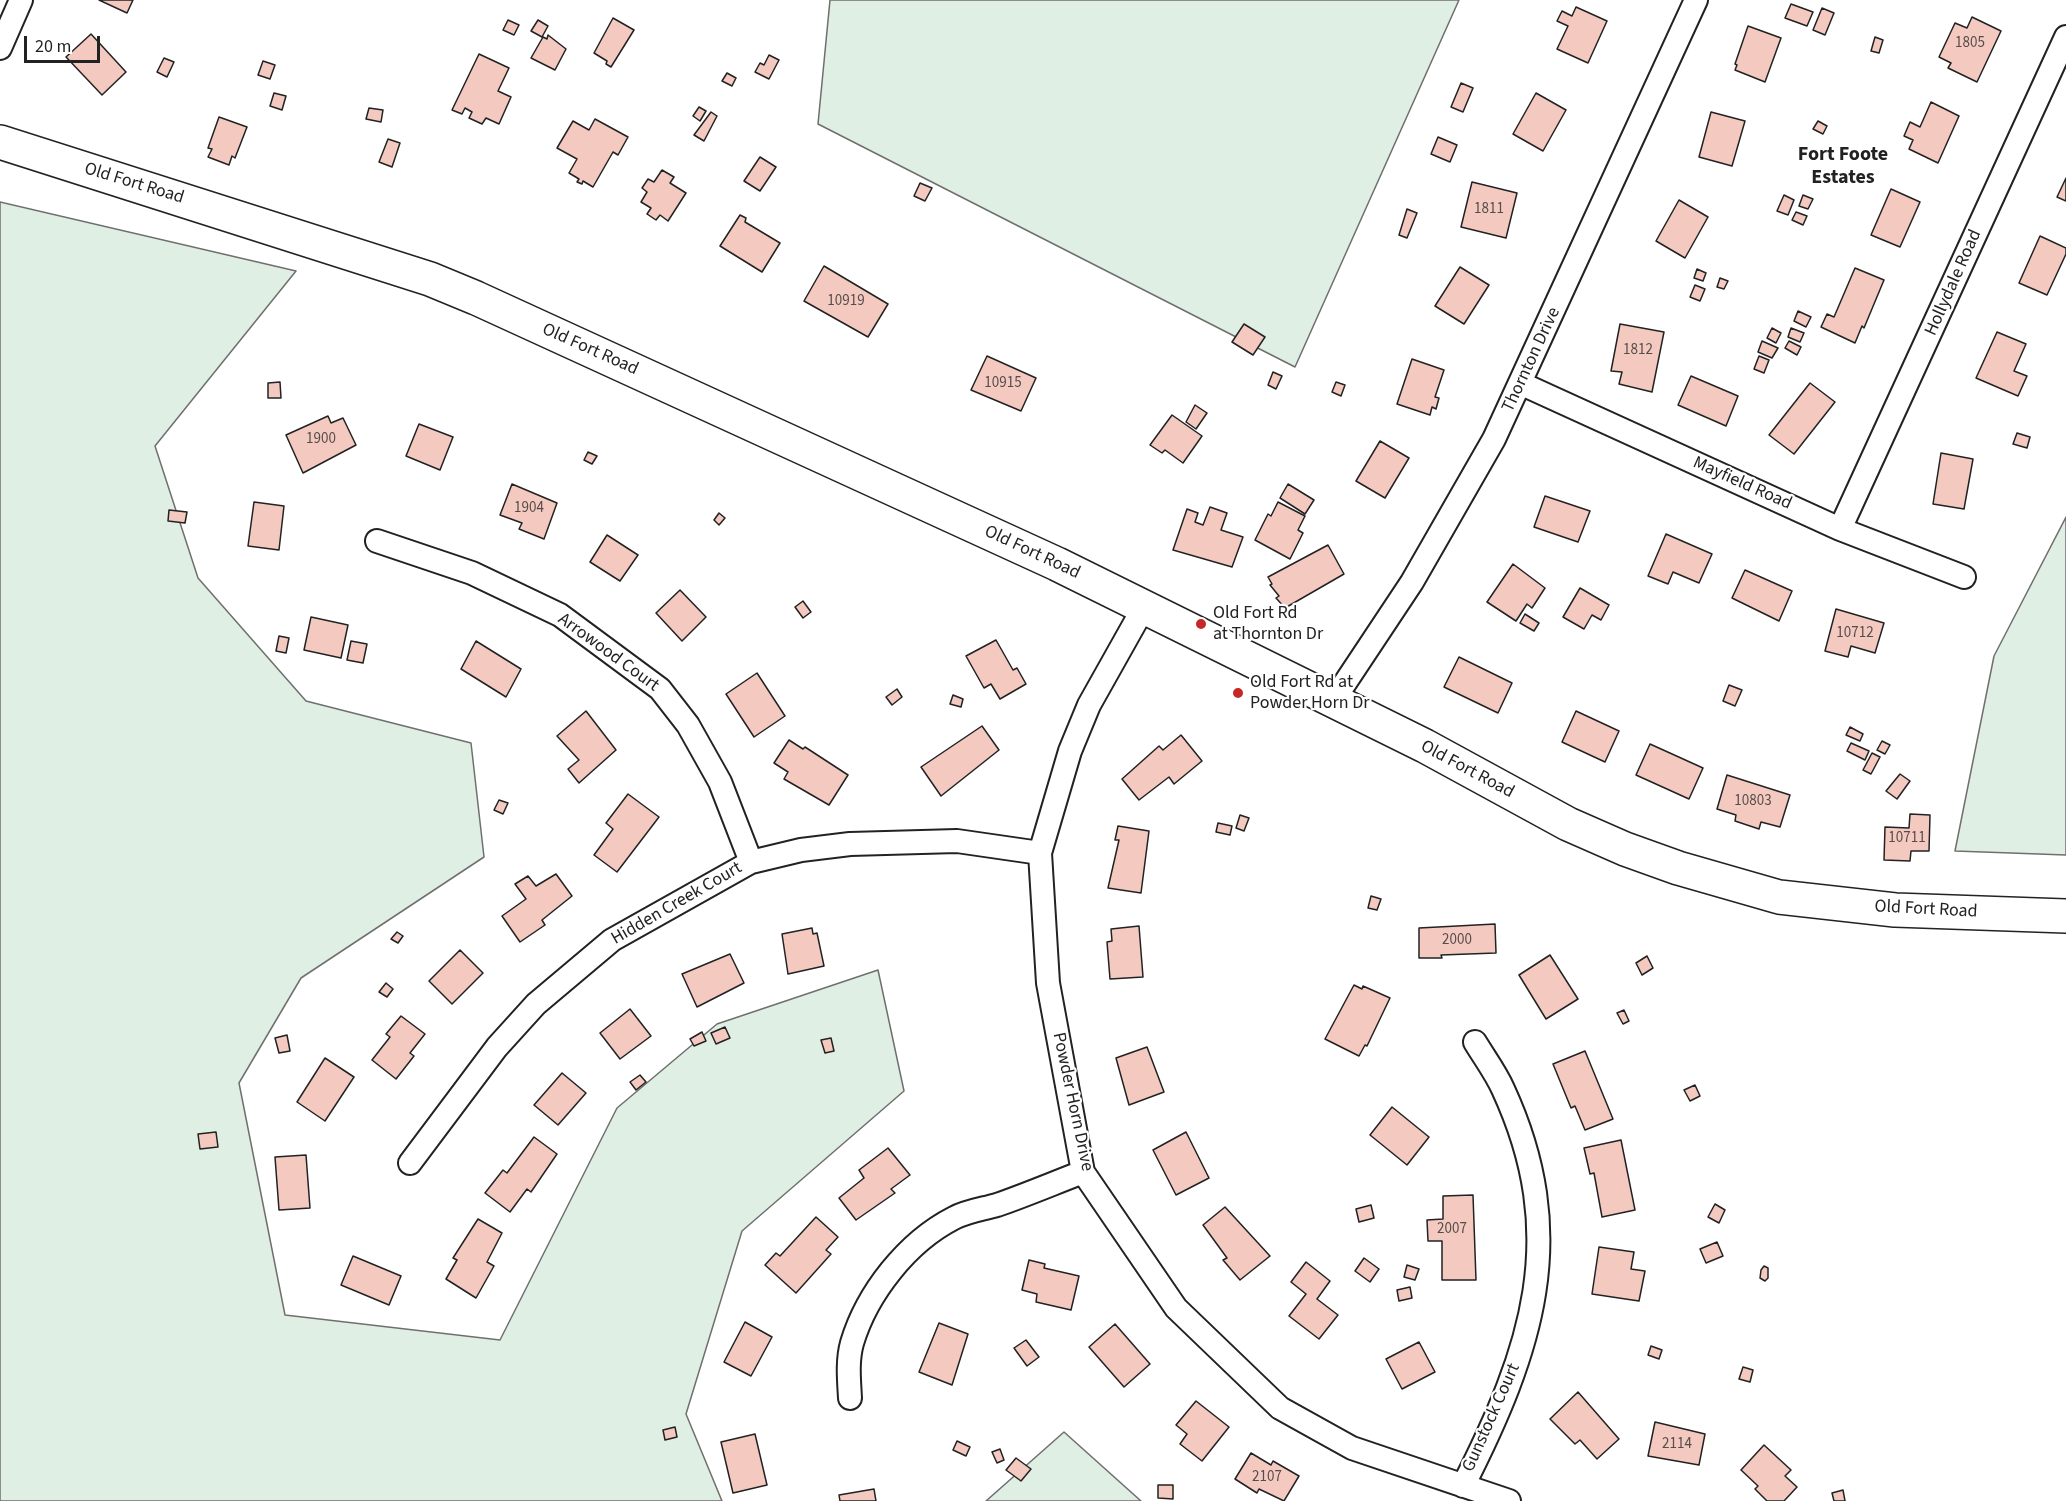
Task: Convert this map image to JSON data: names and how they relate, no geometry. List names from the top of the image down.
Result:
{
  "streets": {
    "main road": ["Old Fort Road"],
    "street": [
      "Hollydale Road",
      "Thornton Drive",
      "Mayfield Road",
      "Arrowood Court",
      "Hidden Creek Court",
      "Powder Horn Drive",
      "Gunstock Court"
    ]
  },
  "crossings": [
    ["Old Fort Road", "Thornton Drive"],
    ["Old Fort Road", "Powder Horn Drive"],
    ["Hollydale Road", "Mayfield Road"],
    ["Thornton Drive", "Mayfield Road"],
    ["Arrowood Court", "Hidden Creek Court"],
    ["Hidden Creek Court", "Powder Horn Drive"],
    ["Powder Horn Drive", "Gunstock Court"]
  ],
  "districts": ["Fort Foote Estates"],
  "places": ["Old Fort Rd at Thornton Dr", "Old Fort Rd at Powder Horn Dr"],
  "house_numbers": [
    "1805",
    "1811",
    "10919",
    "1812",
    "10915",
    "1900",
    "1904",
    "10712",
    "10803",
    "10711",
    "2000",
    "2007",
    "2114",
    "2107"
  ],
  "scale_bar": "20 m"
}
